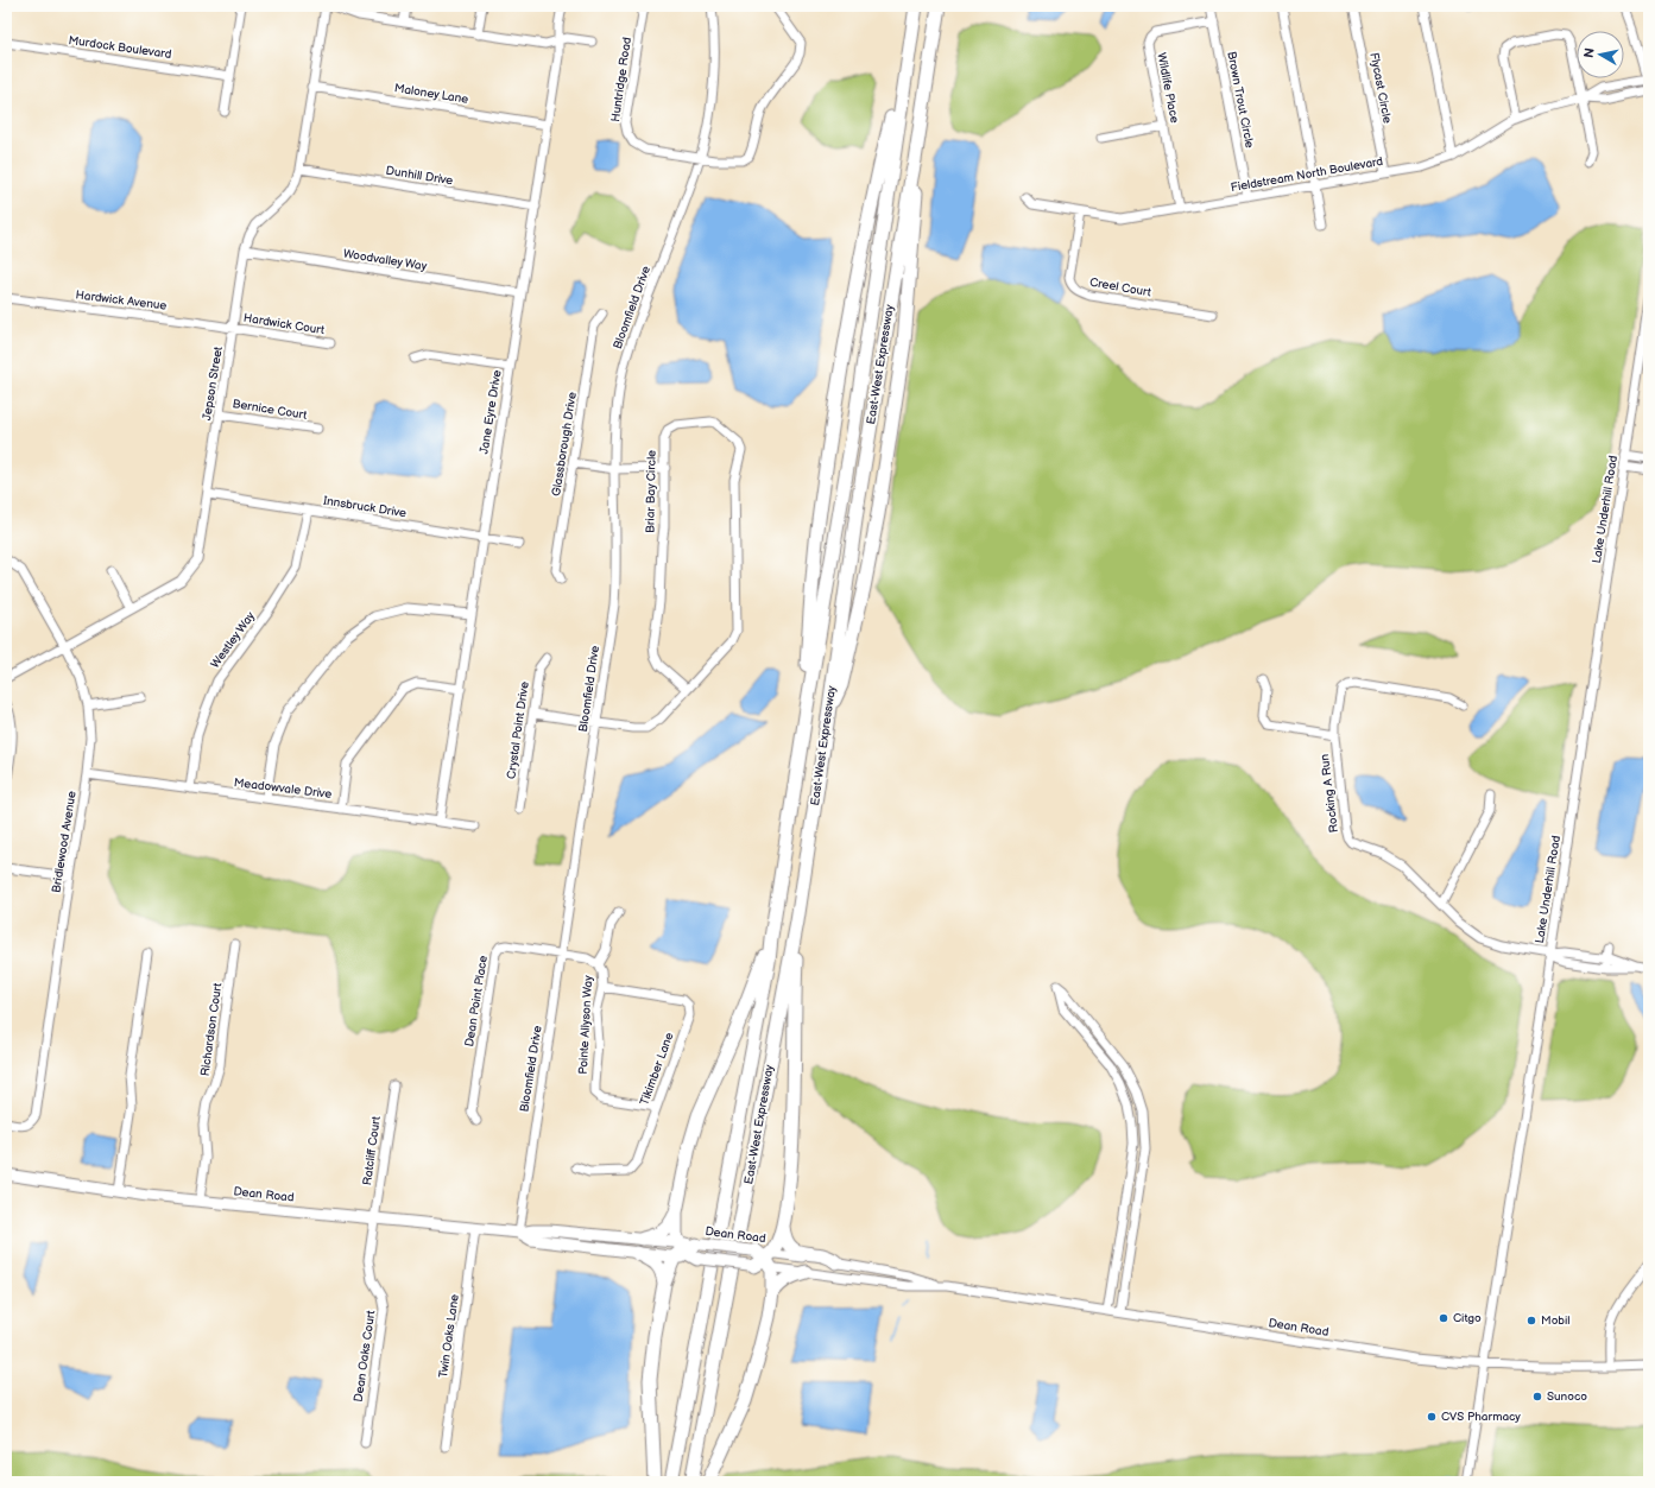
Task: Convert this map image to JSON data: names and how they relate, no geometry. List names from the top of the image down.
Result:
{
  "streets": {
    "highway": ["East-West Expressway"],
    "main road": ["Dean Road"],
    "street": [
      "Murdock Boulevard",
      "Huntridge Road",
      "Wildlife Place",
      "Flycast Circle",
      "Maloney Lane",
      "Brown Trout Circle",
      "Fieldstream North Boulevard",
      "Dunhill Drive",
      "Woodvalley Way",
      "Creel Court",
      "Hardwick Avenue",
      "Bloomfield Drive",
      "Hardwick Court",
      "Jepson Street",
      "Bernice Court",
      "Jane Eyre Drive",
      "Glassborough Drive",
      "Briar Bay Circle",
      "Innsbruck Drive",
      "Lake Underhill Road",
      "Westley Way",
      "Crystal Point Drive",
      "Meadowvale Drive",
      "Rocking A Run",
      "Bridlewood Avenue",
      "Dean Point Place",
      "Pointe Allyson Way",
      "Richardson Court",
      "Tikimber Lane",
      "Ratcliff Court",
      "Twin Oaks Lane",
      "Dean Oaks Court"
    ]
  },
  "crossings": [
    ["Huntridge Road", "Bloomfield Drive"],
    ["Wildlife Place", "Brown Trout Circle"],
    ["Wildlife Place", "Fieldstream North Boulevard"],
    ["Flycast Circle", "Fieldstream North Boulevard"],
    ["Maloney Lane", "Jepson Street"],
    ["Maloney Lane", "Jane Eyre Drive"],
    ["Brown Trout Circle", "Fieldstream North Boulevard"],
    ["Fieldstream North Boulevard", "Creel Court"],
    ["Dunhill Drive", "Jepson Street"],
    ["Dunhill Drive", "Jane Eyre Drive"],
    ["Woodvalley Way", "Jepson Street"],
    ["Woodvalley Way", "Jane Eyre Drive"],
    ["Hardwick Avenue", "Hardwick Court"],
    ["Hardwick Avenue", "Jepson Street"],
    ["Bloomfield Drive", "Briar Bay Circle"],
    ["Bloomfield Drive", "Dean Point Place"],
    ["Bloomfield Drive", "Pointe Allyson Way"],
    ["Bloomfield Drive", "Dean Road"],
    ["Hardwick Court", "Jepson Street"],
    ["Jepson Street", "Bernice Court"],
    ["Jepson Street", "Innsbruck Drive"],
    ["Jepson Street", "Bridlewood Avenue"],
    ["Jane Eyre Drive", "Innsbruck Drive"],
    ["Jane Eyre Drive", "Meadowvale Drive"],
    ["Briar Bay Circle", "Crystal Point Drive"],
    ["Innsbruck Drive", "Westley Way"],
    ["Lake Underhill Road", "Rocking A Run"],
    ["Lake Underhill Road", "Dean Road"],
    ["Westley Way", "Meadowvale Drive"],
    ["Meadowvale Drive", "Bridlewood Avenue"],
    ["Dean Point Place", "Pointe Allyson Way"],
    ["Pointe Allyson Way", "Tikimber Lane"],
    ["Richardson Court", "Dean Road"],
    ["Ratcliff Court", "Dean Road"],
    ["Ratcliff Court", "Dean Oaks Court"],
    ["Dean Road", "Twin Oaks Lane"],
    ["Dean Road", "Dean Oaks Court"]
  ],
  "places": [
    "Citgo",
    "Mobil",
    "Sunoco",
    "CVS Pharmacy"
  ],
  "north": "left"
}
